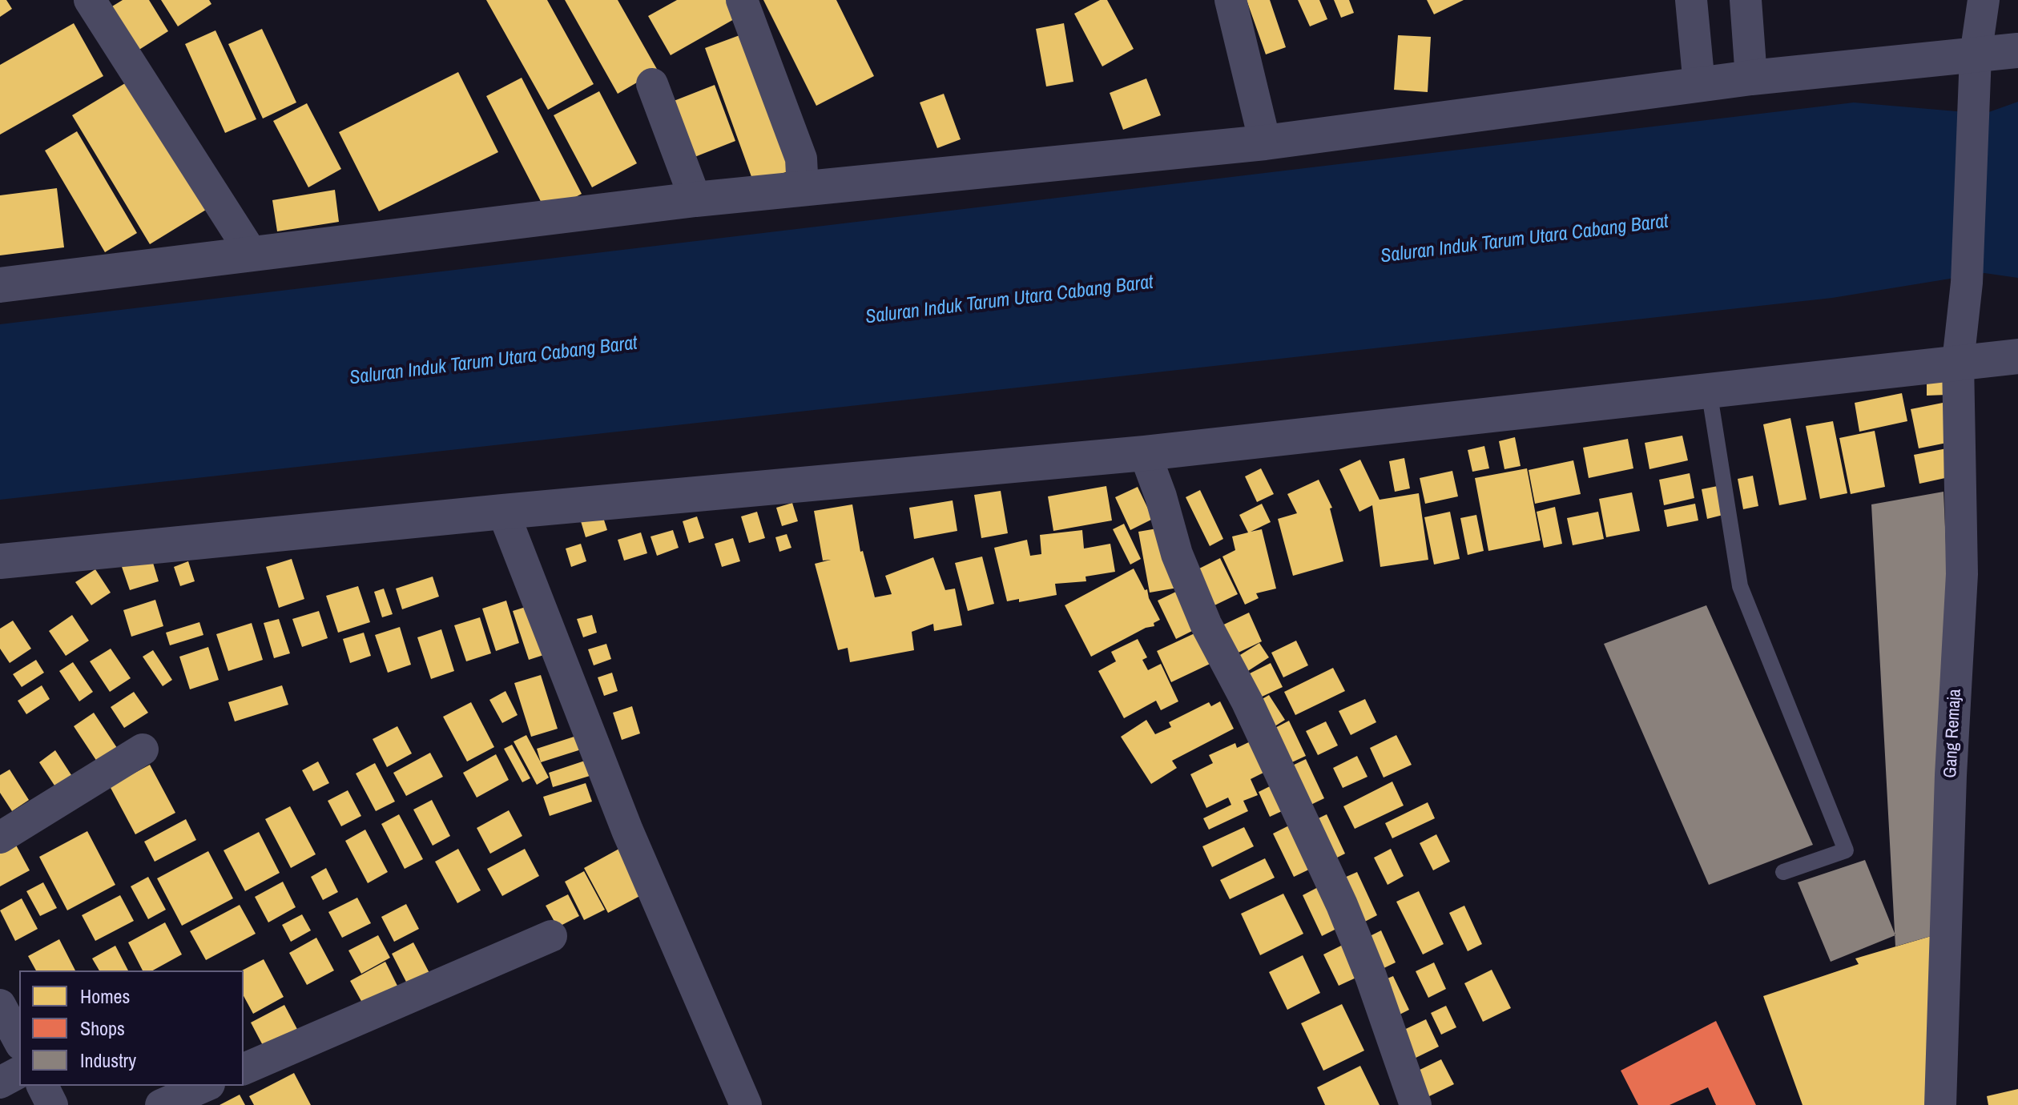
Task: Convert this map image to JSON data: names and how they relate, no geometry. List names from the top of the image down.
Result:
{
  "streets": {
    "street": ["Gang Remaja"]
  },
  "water": ["Saluran Induk Tarum Utara Cabang Barat"],
  "legend": ["Homes", "Shops", "Industry"]
}
